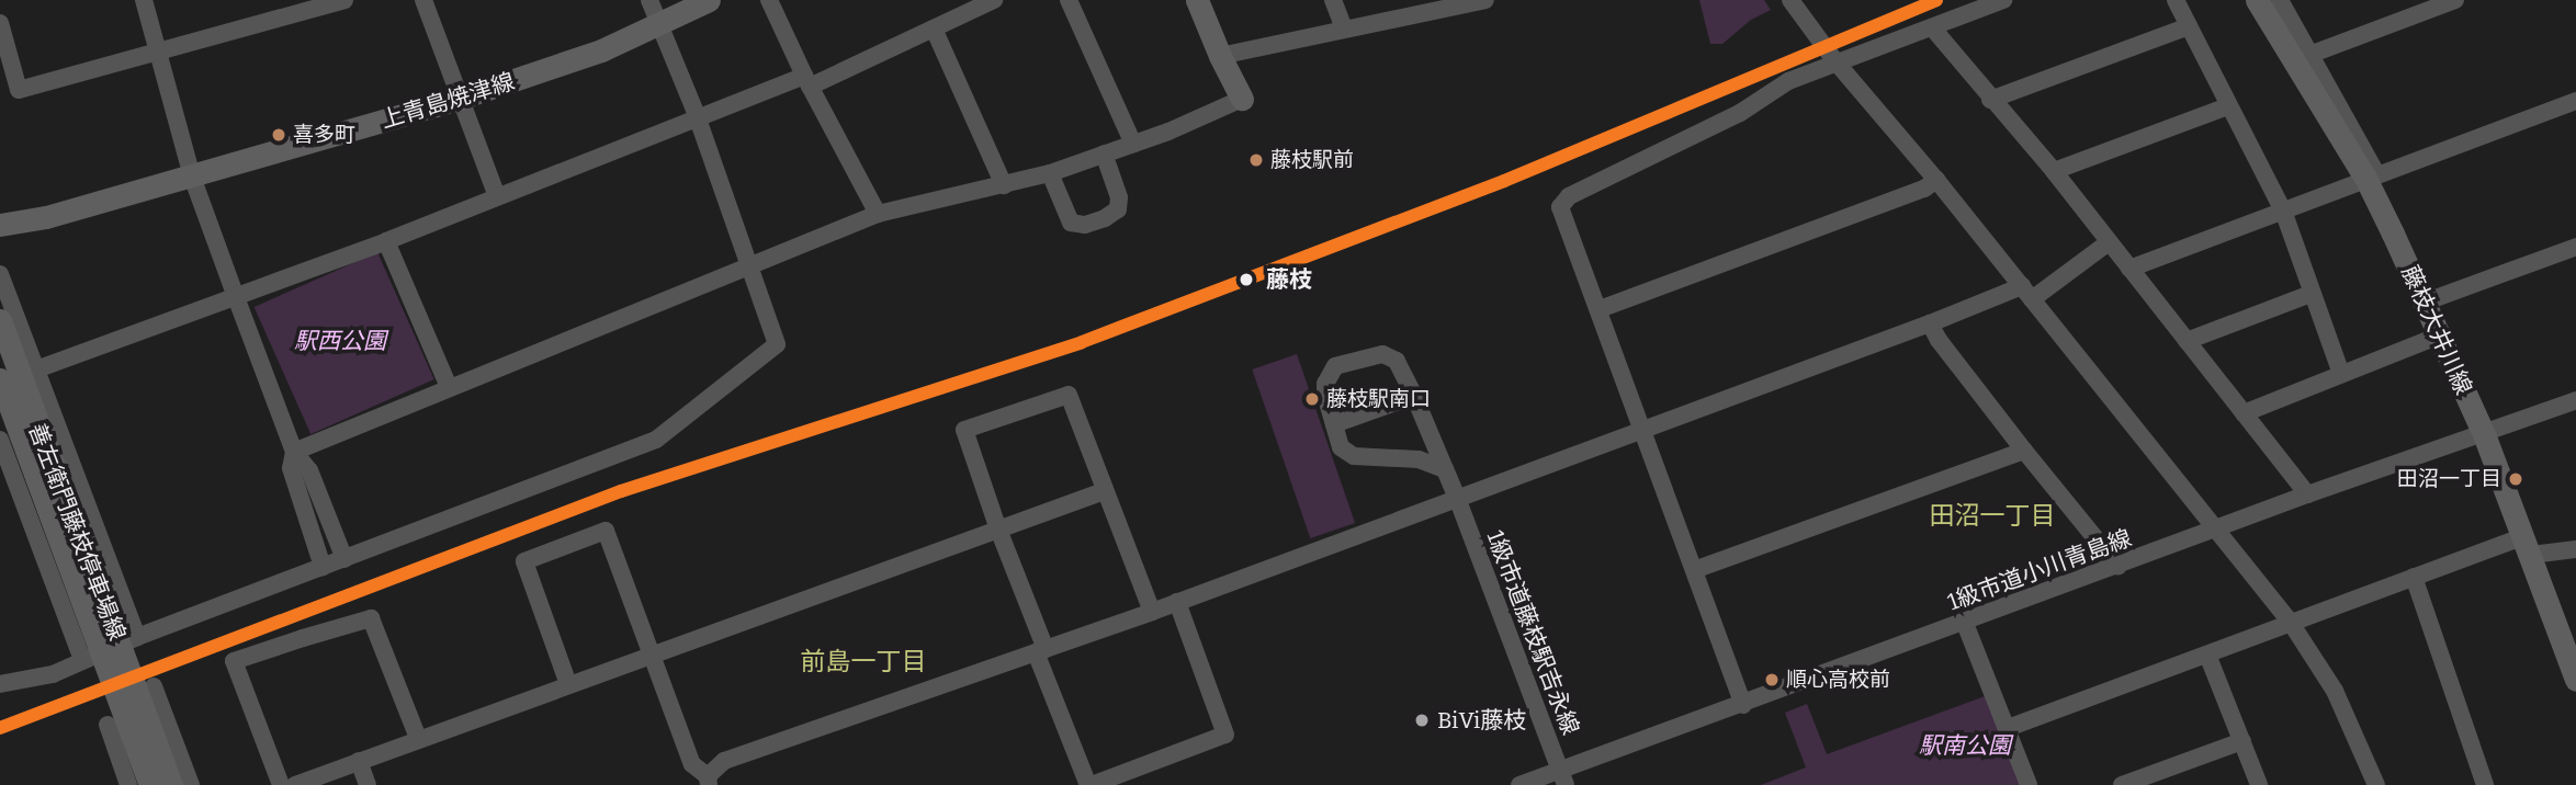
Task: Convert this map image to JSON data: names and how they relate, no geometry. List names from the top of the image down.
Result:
{
  "streets": {
    "main road": ["上青島焼津線", "藤枝大井川線", "善左衛門藤枝停車場線"],
    "street": ["1級市道小川青島線", "1級市道藤枝駅吉永線"]
  },
  "crossings": [
    ["藤枝大井川線", "1級市道小川青島線"],
    ["1級市道小川青島線", "1級市道藤枝駅吉永線"]
  ],
  "districts": ["田沼一丁目", "前島一丁目"],
  "parks": ["駅西公園", "駅南公園"],
  "places": [
    "喜多町",
    "藤枝駅前",
    "藤枝",
    "藤枝駅南口",
    "田沼一丁目",
    "順心高校前",
    "BiVi藤枝"
  ]
}
